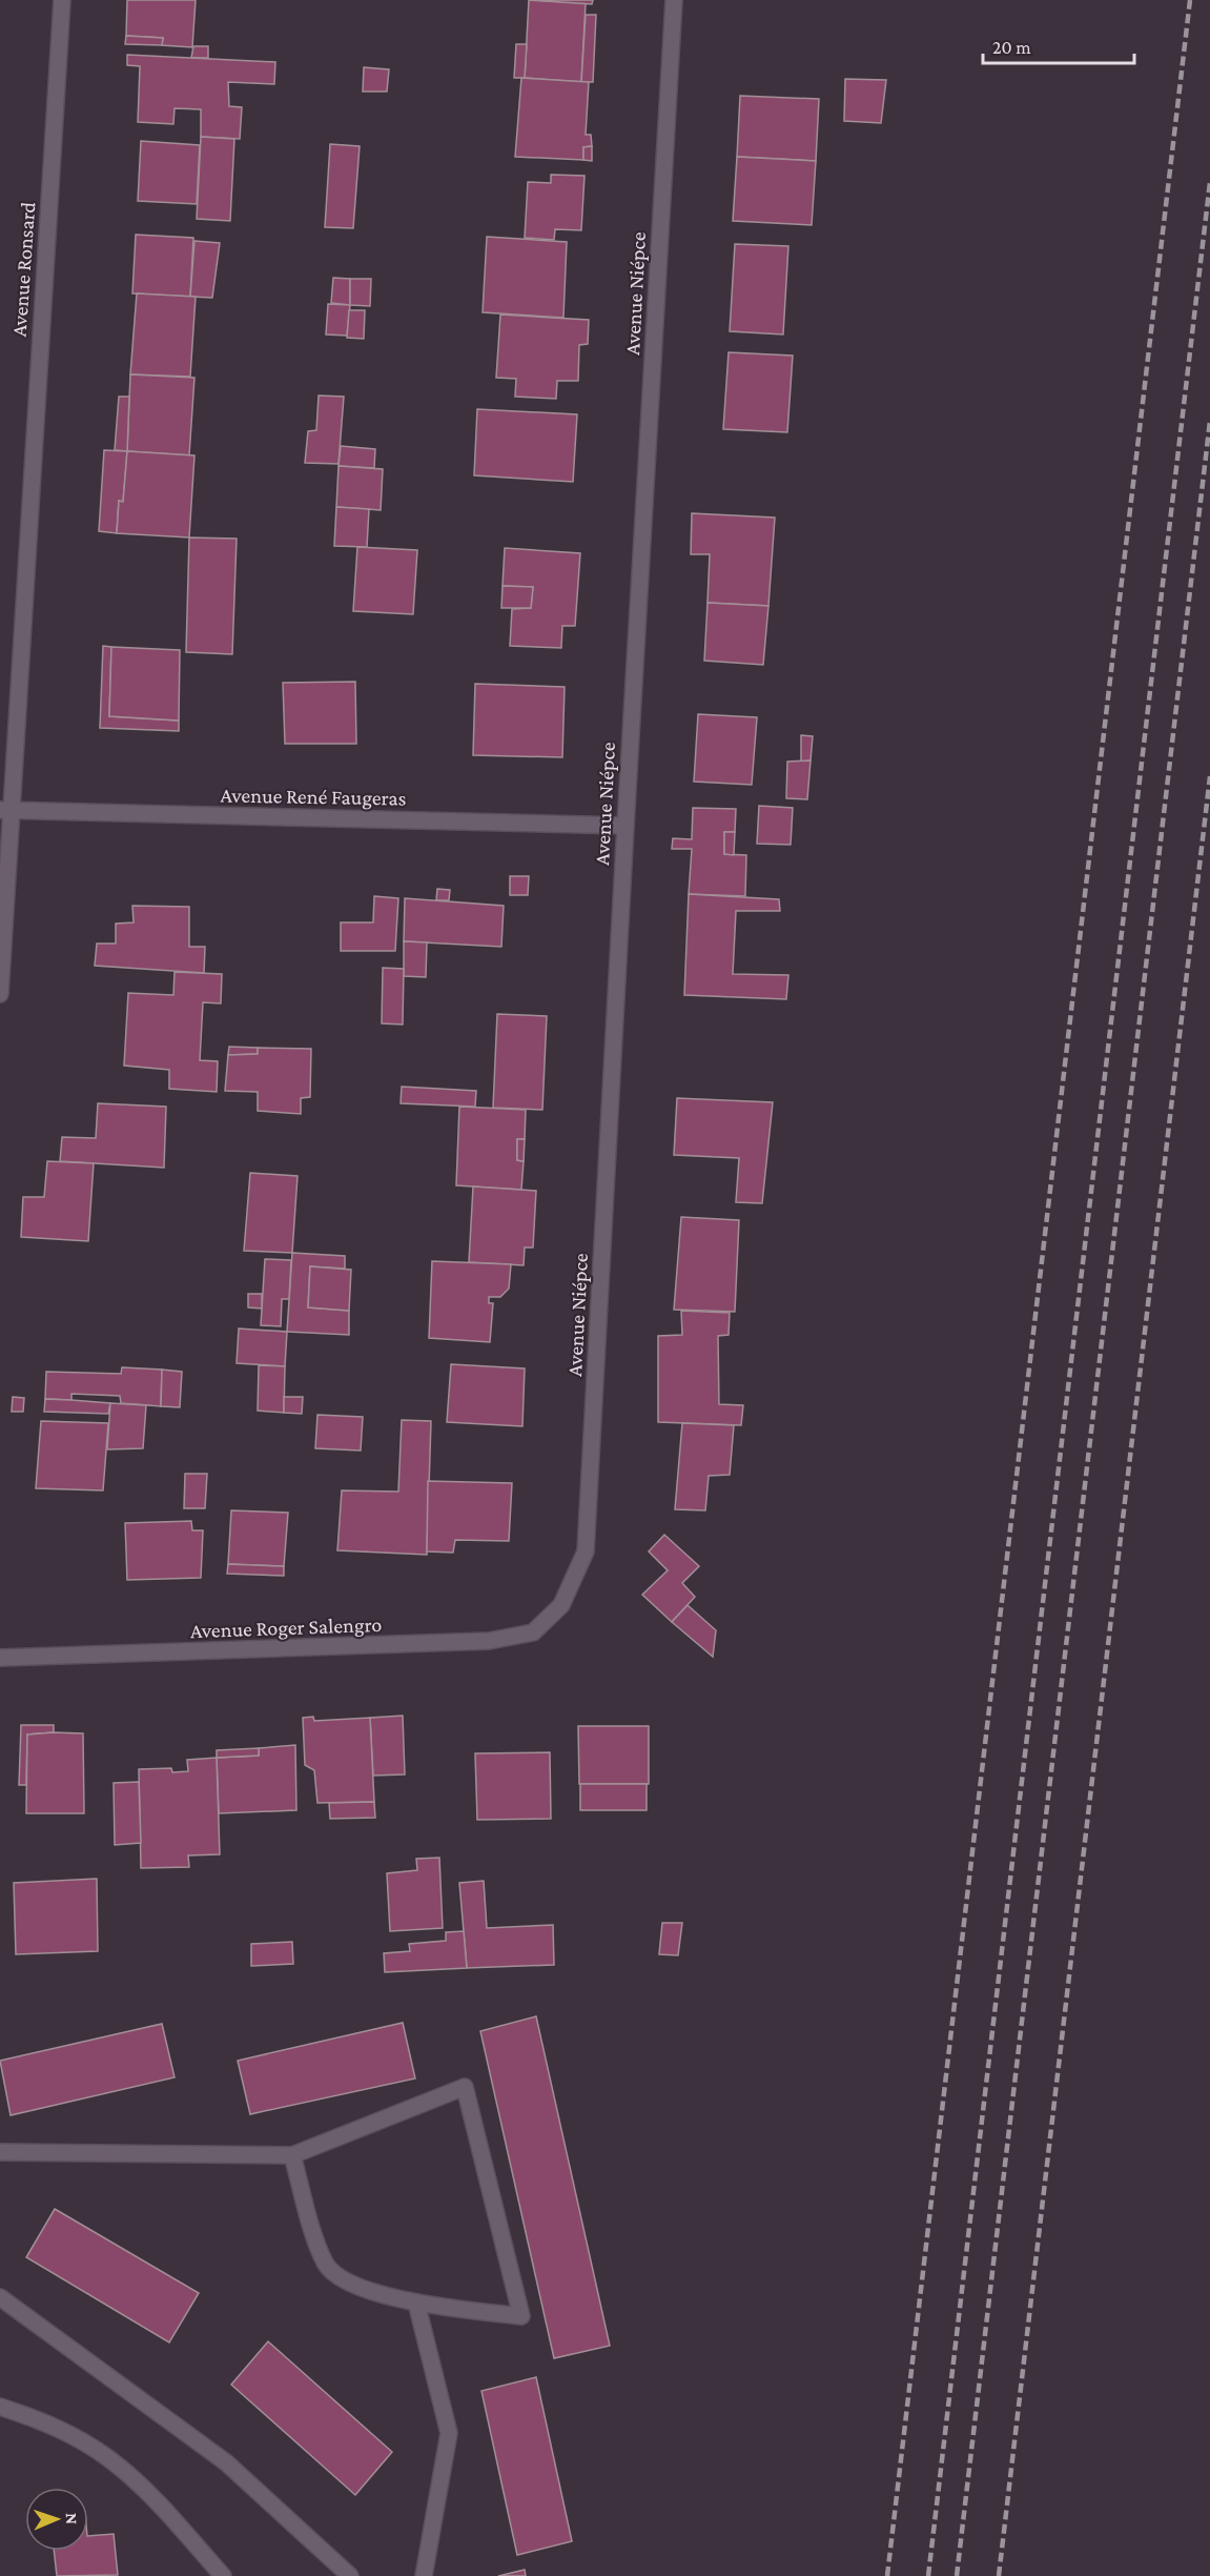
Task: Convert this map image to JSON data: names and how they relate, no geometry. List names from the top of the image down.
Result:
{
  "streets": {
    "street": [
      "Avenue Ronsard",
      "Avenue Niépce",
      "Avenue René Faugeras",
      "Avenue Roger Salengro"
    ]
  },
  "crossings": [
    ["Avenue Ronsard", "Avenue René Faugeras"],
    ["Avenue Niépce", "Avenue René Faugeras"],
    ["Avenue Niépce", "Avenue Roger Salengro"]
  ],
  "scale_bar": "20 m",
  "north": "right"
}
